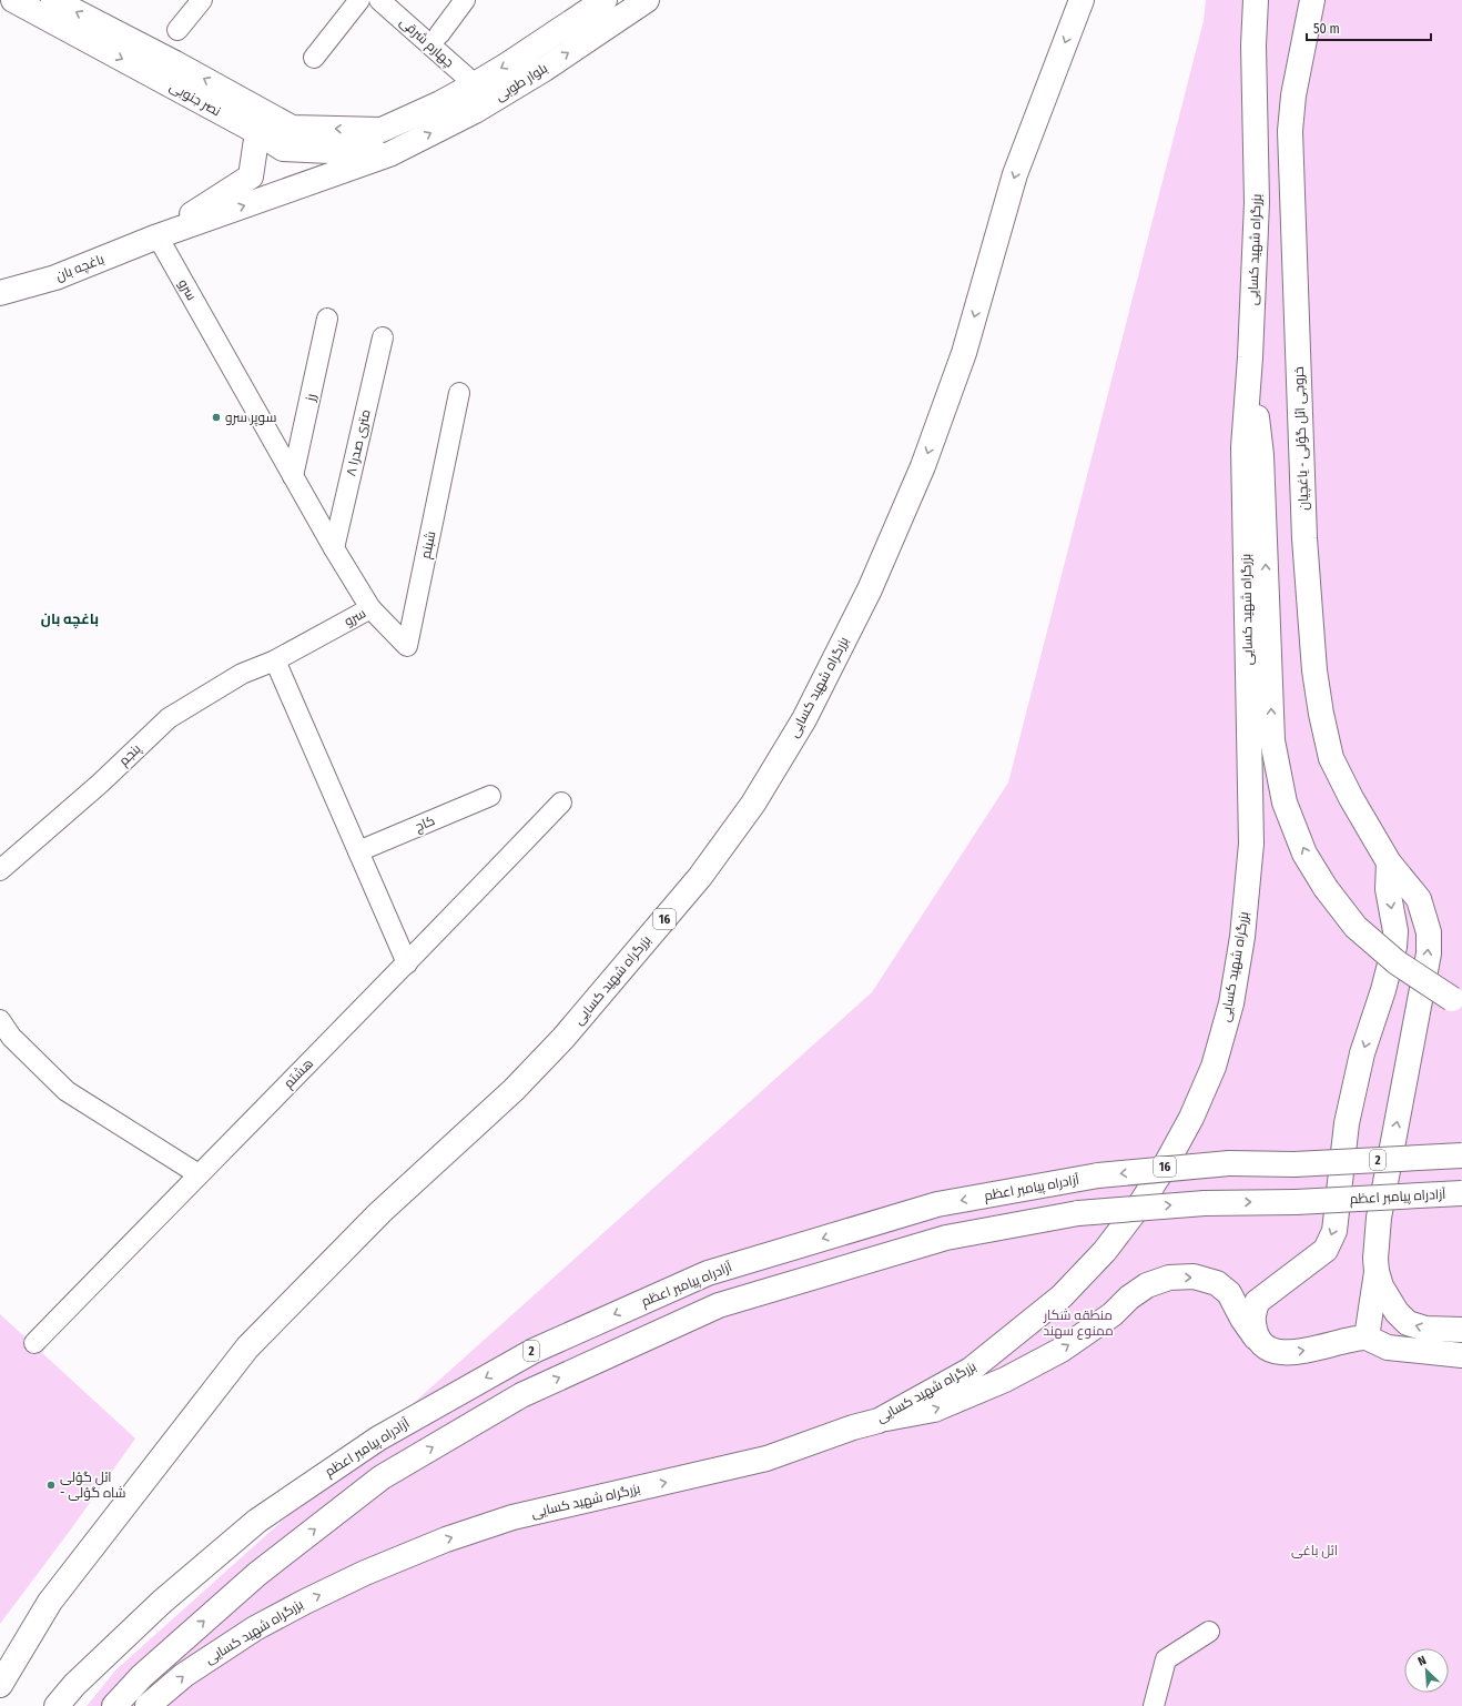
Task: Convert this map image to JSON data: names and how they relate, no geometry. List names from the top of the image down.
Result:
{
  "streets": {
    "main road": [
      "بلوار طوبی",
      "نصر جنوبی",
      "بزرگراه شهید کسایی",
      "باغچه بان",
      "خروجی ائل گؤلی - یاغچیان",
      "16",
      "2",
      "آزادراه پیامبر اعظم"
    ],
    "street": [
      "چهارم شرقی",
      "سرو",
      "رز",
      "۸ متری صدرا",
      "شبنم",
      "پنجم",
      "کاج",
      "هشتم"
    ]
  },
  "crossings": [
    ["چهارم شرقی", "بلوار طوبی"],
    ["بلوار طوبی", "نصر جنوبی"],
    ["بلوار طوبی", "باغچه بان"],
    ["بلوار طوبی", "سرو"],
    ["باغچه بان", "سرو"],
    ["سرو", "رز"],
    ["سرو", "۸ متری صدرا"],
    ["سرو", "شبنم"],
    ["سرو", "پنجم"]
  ],
  "districts": ["باغچه بان"],
  "parks": ["منطقه شکار ممنوع سهند", "ائل باغی"],
  "places": ["سوپر سرو", "ائل گؤلی - شاه گؤلی"],
  "scale_bar": "50 m",
  "north": "top left"
}
